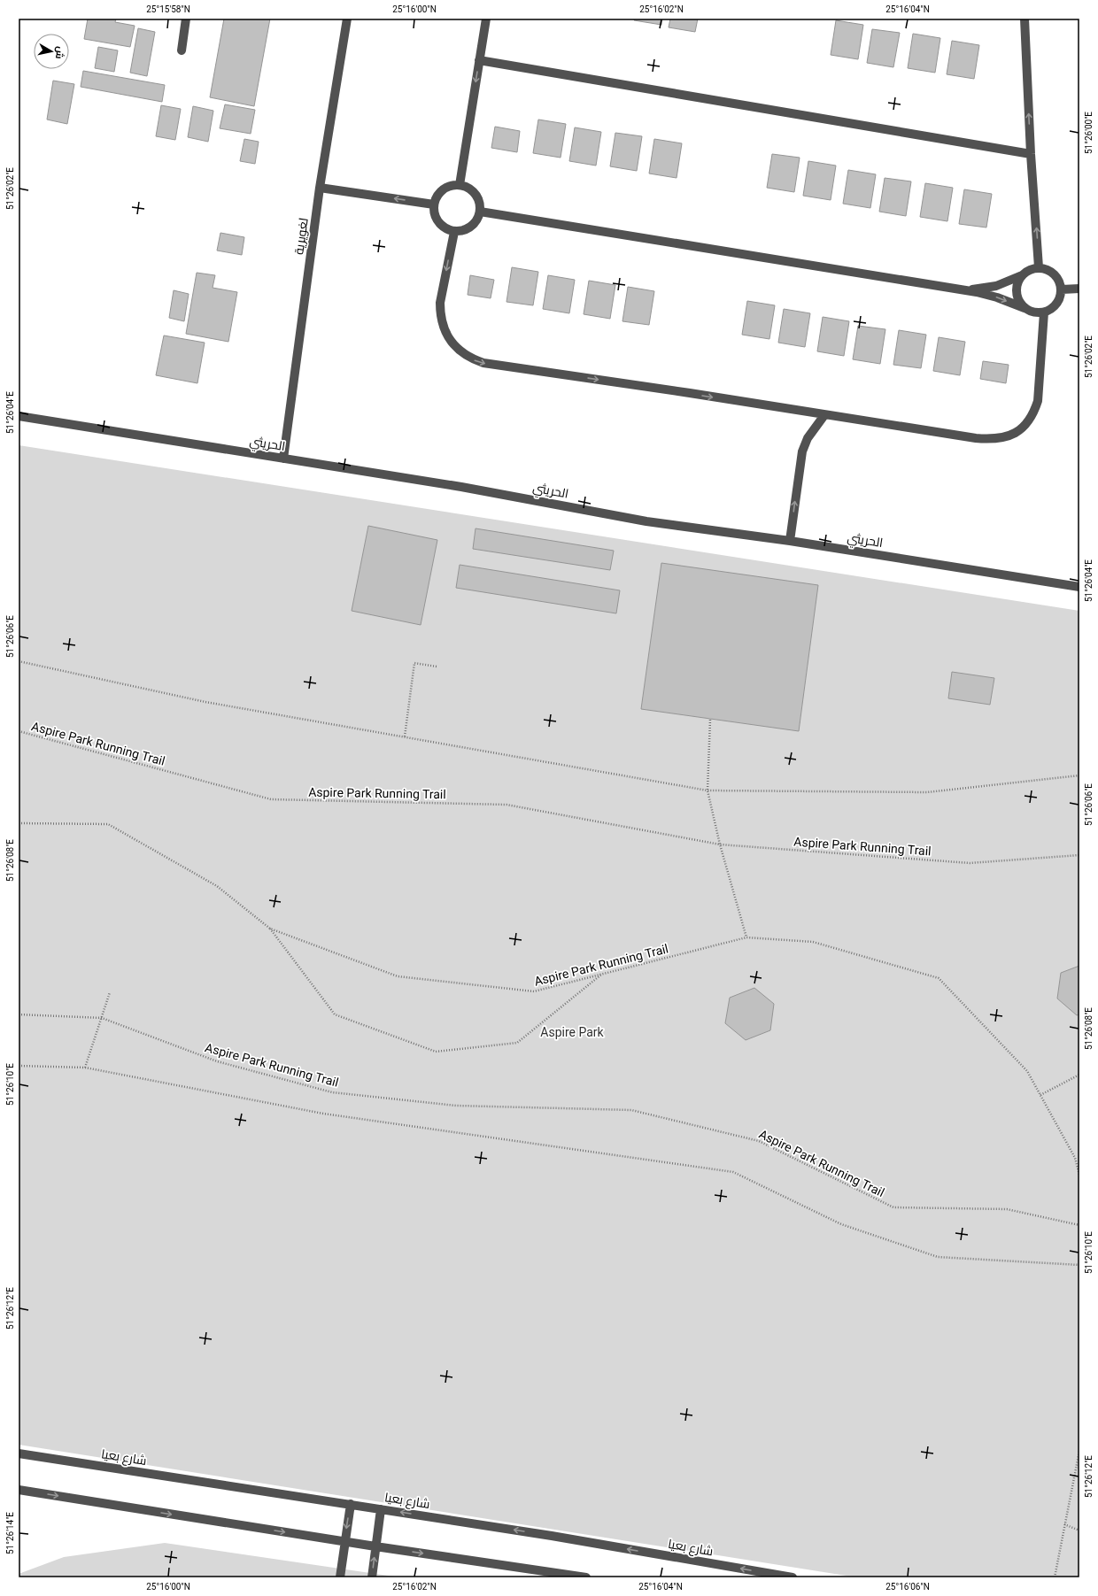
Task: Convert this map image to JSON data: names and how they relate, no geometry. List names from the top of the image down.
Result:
{
  "streets": {
    "street": ["لغويرية", "الحريثي", "شارع بعيا"],
    "path": ["Aspire Park Running Trail"]
  },
  "crossings": [
    ["لغويرية", "الحريثي"]
  ],
  "parks": ["Aspire Park"],
  "north": "right",
  "coordinates": [
    "25°15'58\"N",
    "25°16'00\"N",
    "25°16'02\"N",
    "25°16'04\"N",
    "51°26'00\"E",
    "51°26'02\"E",
    "51°26'04\"E",
    "51°26'06\"E",
    "51°26'08\"E",
    "51°26'10\"E",
    "51°26'12\"E",
    "51°26'14\"E",
    "25°16'06\"N"
  ]
}
